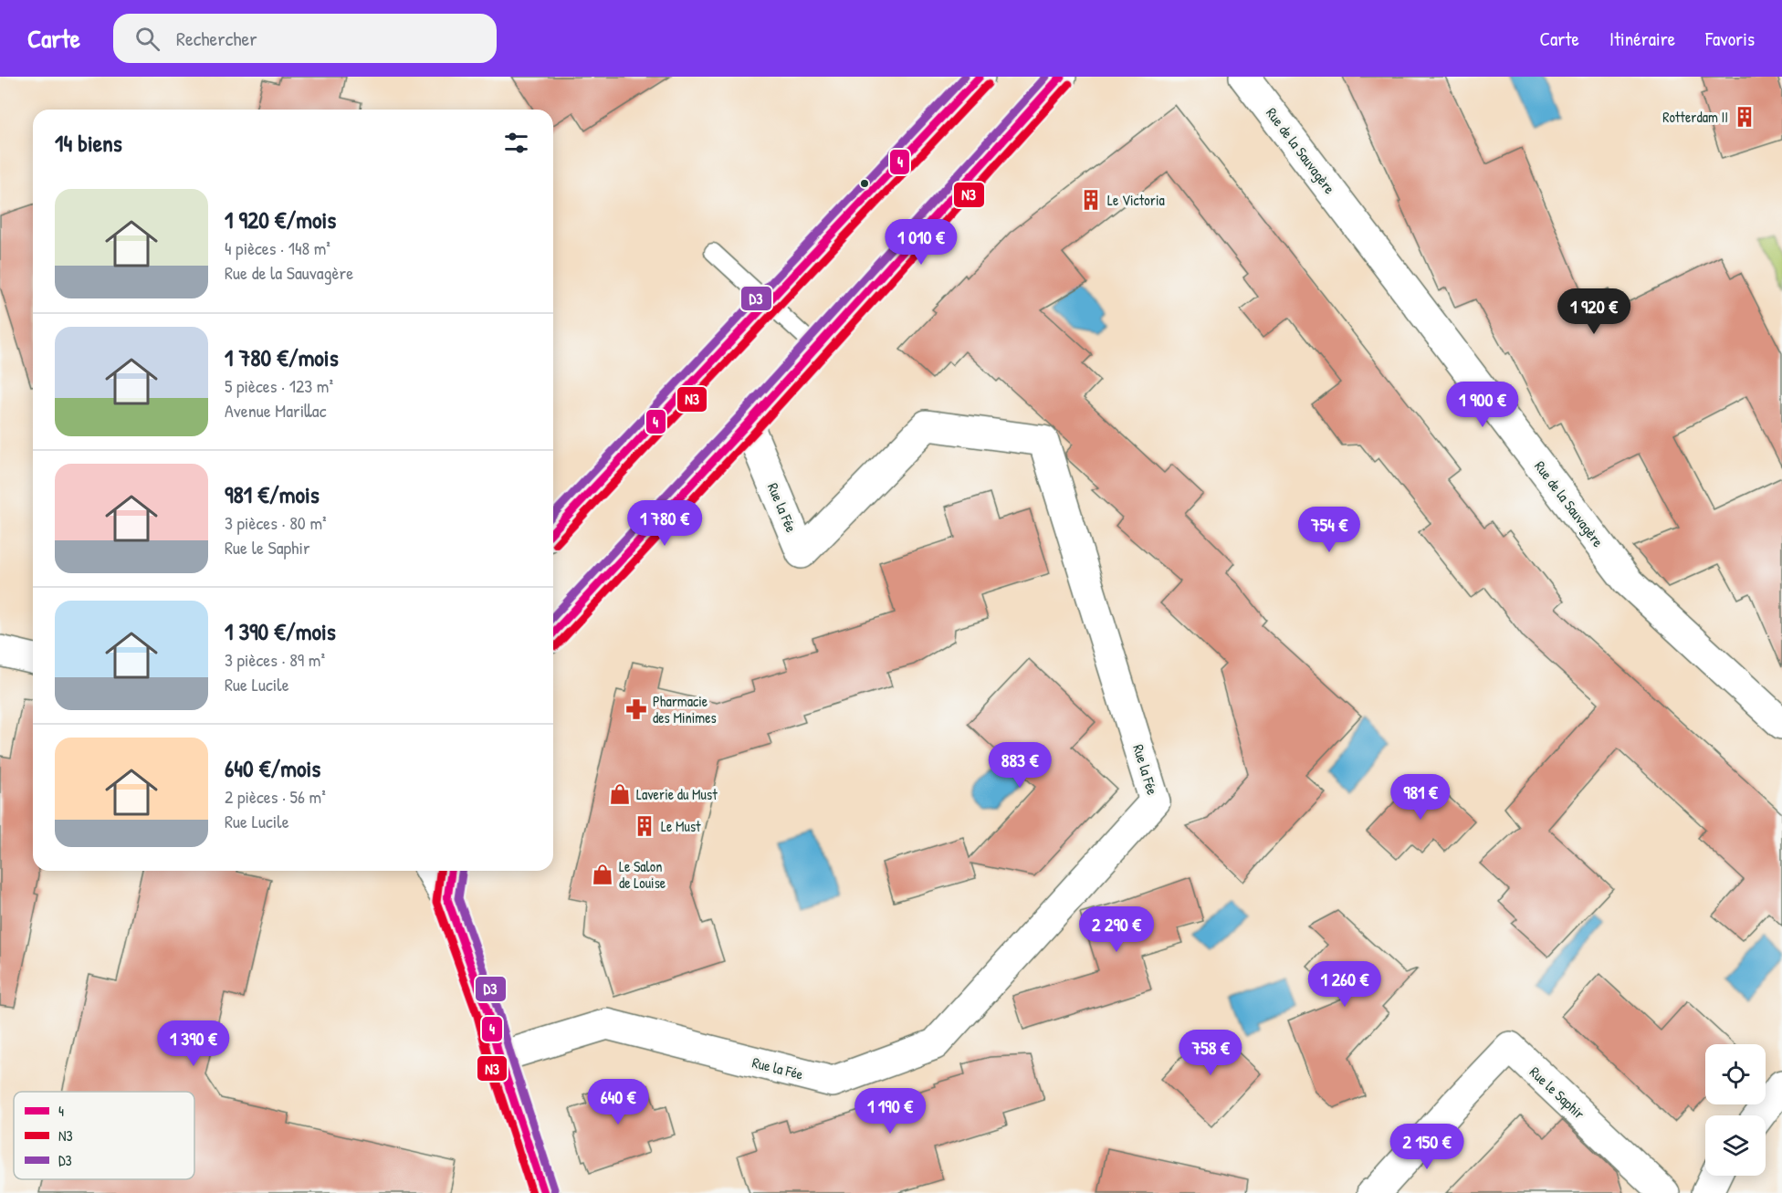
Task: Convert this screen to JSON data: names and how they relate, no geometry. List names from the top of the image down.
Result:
{
  "streets": {
    "street": ["Rue de la Sauvagère", "Rue la Fée", "Rue le Saphir"]
  },
  "places": {
    "building": ["Rotterdam II", "Le Victoria", "Le Must"],
    "pharmacy": ["Pharmacie des Minimes"],
    "shop": ["Laverie du Must", "Le Salon de Louise"]
  },
  "lines": ["transit line 4", "transit line D3", "transit line N3"],
  "legend": ["4", "N3", "D3"],
  "page": {
    "header": "Carte",
    "search": "Rechercher",
    "nav": ["Carte", "Itinéraire", "Favoris"],
    "heading": "14 biens",
    "list": [
      {
        "name": "1 920 €/mois",
        "note": "4 pièces · 148 m² · Rue de la Sauvagère"
      },
      {
        "name": "1 780 €/mois",
        "note": "5 pièces · 123 m² · Avenue Marillac"
      },
      {
        "name": "981 €/mois",
        "note": "3 pièces · 80 m² · Rue le Saphir"
      },
      {
        "name": "1 390 €/mois",
        "note": "3 pièces · 89 m² · Rue Lucile"
      },
      {
        "name": "640 €/mois",
        "note": "2 pièces · 56 m² · Rue Lucile"
      }
    ],
    "price": [
      "1 010 €",
      "1 920 €",
      "1 900 €",
      "1 780 €",
      "754 €",
      "883 €",
      "981 €",
      "2 290 €",
      "1 260 €",
      "1 390 €",
      "758 €",
      "640 €",
      "1 190 €",
      "2 150 €"
    ]
  }
}
